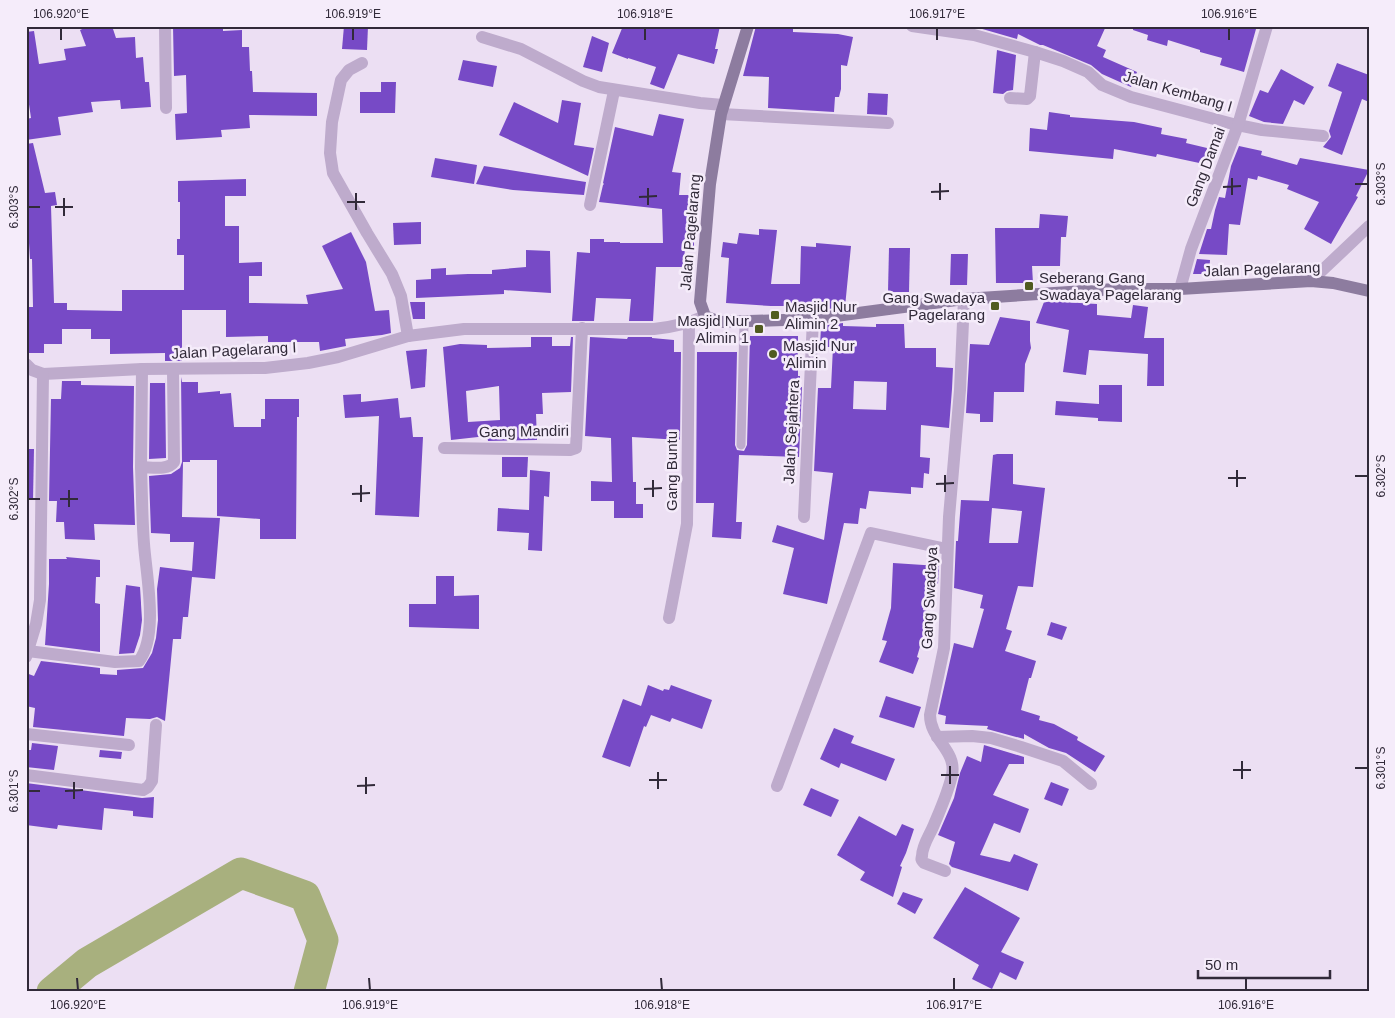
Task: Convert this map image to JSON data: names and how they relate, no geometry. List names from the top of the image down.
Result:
{
  "streets": {
    "street": [
      "Jalan Kembang I",
      "Gang Damai",
      "Jalan Pagelarang",
      "Jalan Pagelarang I",
      "Gang Mandiri",
      "Jalan Sejahtera",
      "Gang Buntu",
      "Gang Swadaya"
    ]
  },
  "crossings": [
    ["Jalan Kembang I", "Gang Damai"],
    ["Gang Damai", "Jalan Pagelarang"],
    ["Jalan Pagelarang", "Jalan Pagelarang I"],
    ["Jalan Pagelarang", "Jalan Sejahtera"],
    ["Jalan Pagelarang", "Gang Swadaya"],
    ["Jalan Pagelarang I", "Gang Mandiri"],
    ["Jalan Pagelarang I", "Gang Buntu"]
  ],
  "places": {
    "transit": [
      "Seberang Gang Swadaya Pagelarang",
      "Gang Swadaya Pagelarang",
      "Masjid Nur Alimin 2",
      "Masjid Nur Alimin 1"
    ],
    "other": ["Masjid Nur 'Alimin"]
  },
  "scale_bar": "50 m",
  "coordinates": [
    "106.920°E",
    "106.919°E",
    "106.918°E",
    "106.917°E",
    "106.916°E",
    "6.303°S",
    "6.302°S",
    "6.301°S"
  ]
}
